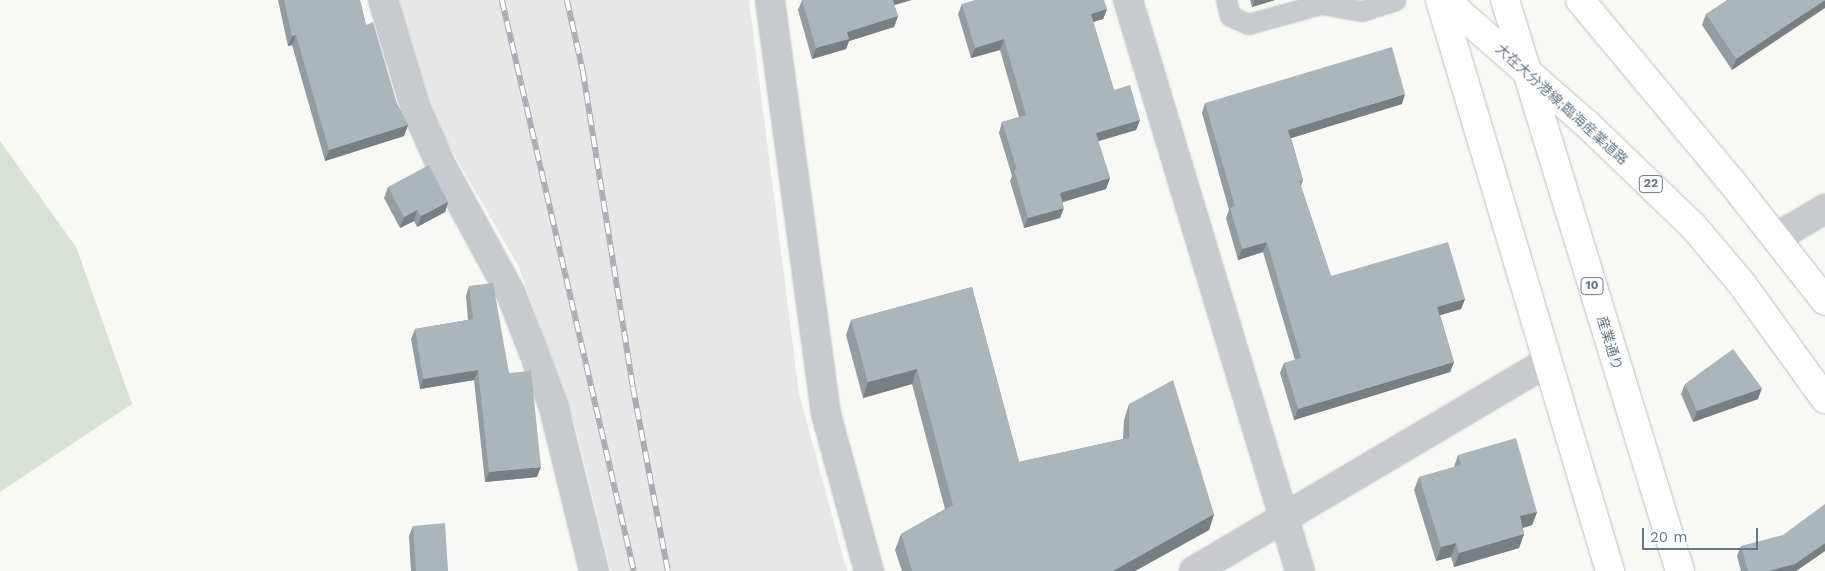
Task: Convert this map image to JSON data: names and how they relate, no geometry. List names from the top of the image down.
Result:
{
  "streets": {
    "main road": [
      "大在大分港線;臨海産業道路",
      "22",
      "10",
      "産業通り"
    ]
  },
  "crossings": [
    ["大在大分港線;臨海産業道路", "産業通り"]
  ],
  "scale_bar": "20 m"
}
